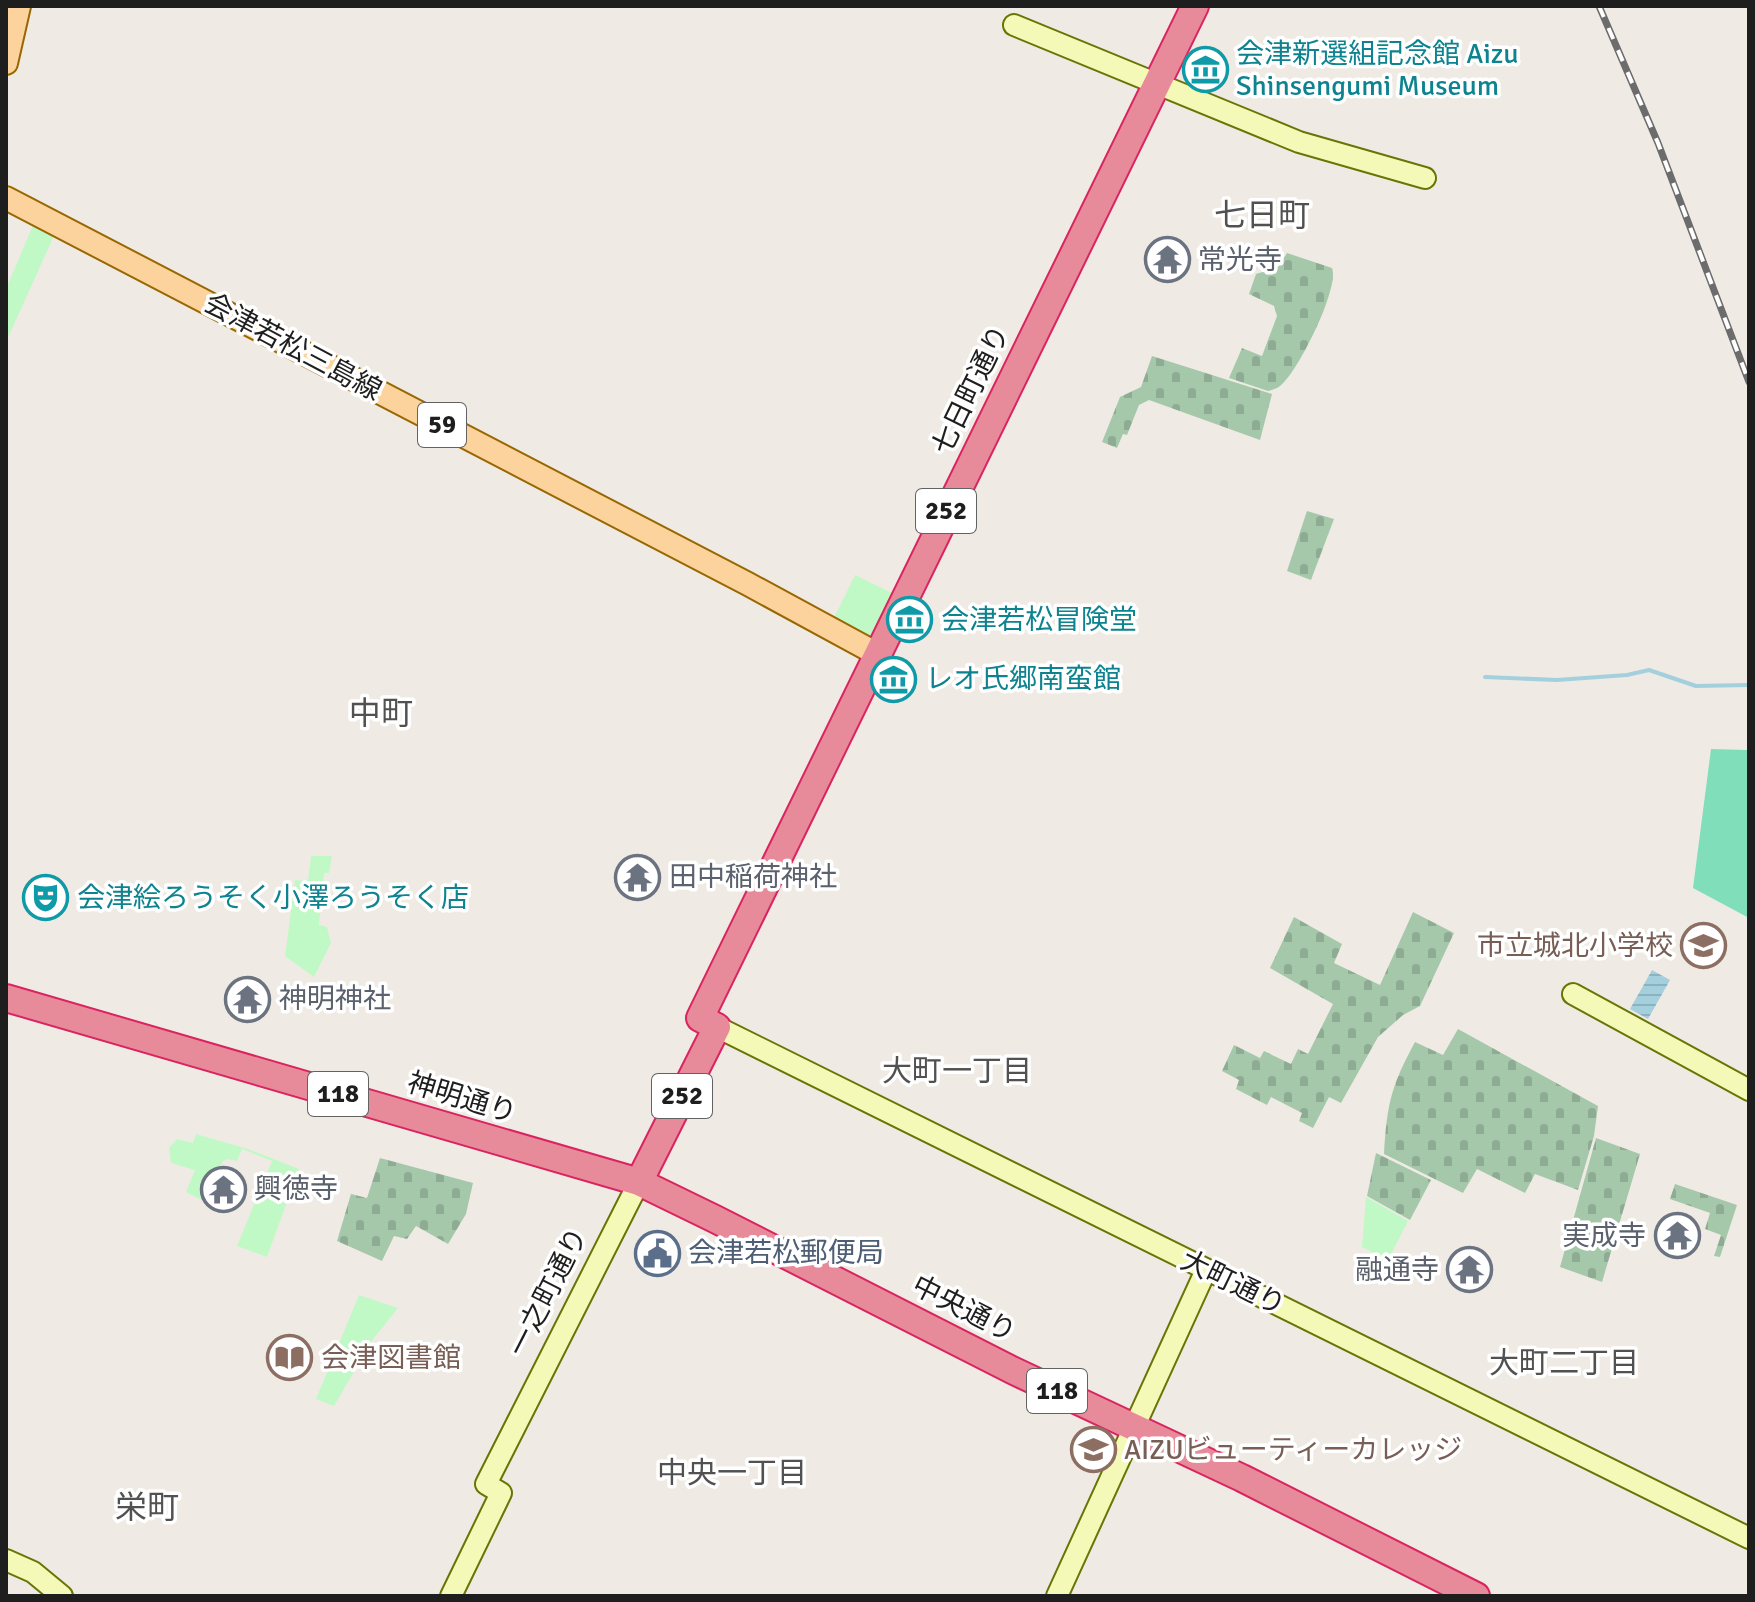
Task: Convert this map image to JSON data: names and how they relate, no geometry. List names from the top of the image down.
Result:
{
  "streets": {
    "highway": [
      "七日町通り",
      "252",
      "118",
      "神明通り",
      "一之町通り",
      "中央通り"
    ],
    "main road": ["会津若松三島線", "59"],
    "street": ["大町通り"]
  },
  "crossings": [
    ["会津若松三島線", "七日町通り"],
    ["七日町通り", "大町通り"],
    ["七日町通り", "一之町通り"],
    ["神明通り", "一之町通り"],
    ["神明通り", "中央通り"],
    ["大町通り", "一之町通り"],
    ["一之町通り", "中央通り"]
  ],
  "districts": [
    "七日町",
    "中町",
    "大町一丁目",
    "大町二丁目",
    "中央一丁目",
    "栄町"
  ],
  "places": {
    "museum": ["会津新選組記念館 Aizu Shinsengumi Museum", "会津若松冒険堂", "レオ氏郷南蛮館"],
    "temple": [
      "常光寺",
      "田中稲荷神社",
      "神明神社",
      "興徳寺",
      "実成寺",
      "融通寺"
    ],
    "theatre": ["会津絵ろうそく小澤ろうそく店"],
    "school or university": ["市立城北小学校", "AIZUビューティーカレッジ"],
    "public building": ["会津若松郵便局"],
    "library": ["会津図書館"]
  }
}
